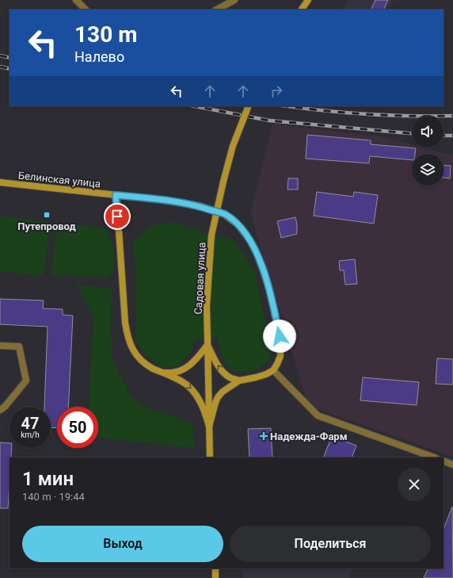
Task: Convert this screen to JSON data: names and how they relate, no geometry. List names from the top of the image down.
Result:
{
  "streets": {
    "main road": ["Белинская улица", "Садовая улица"]
  },
  "places": {
    "transit": ["Путепровод"],
    "health": ["Надежда-Фарм"]
  },
  "page": {
    "turn": ["130 m", "Налево"],
    "speed": "47 km/h",
    "limit": "50",
    "heading": ["1 мин", "140 m · 19:44"],
    "buttons": ["Выход", "Поделиться"]
  }
}
